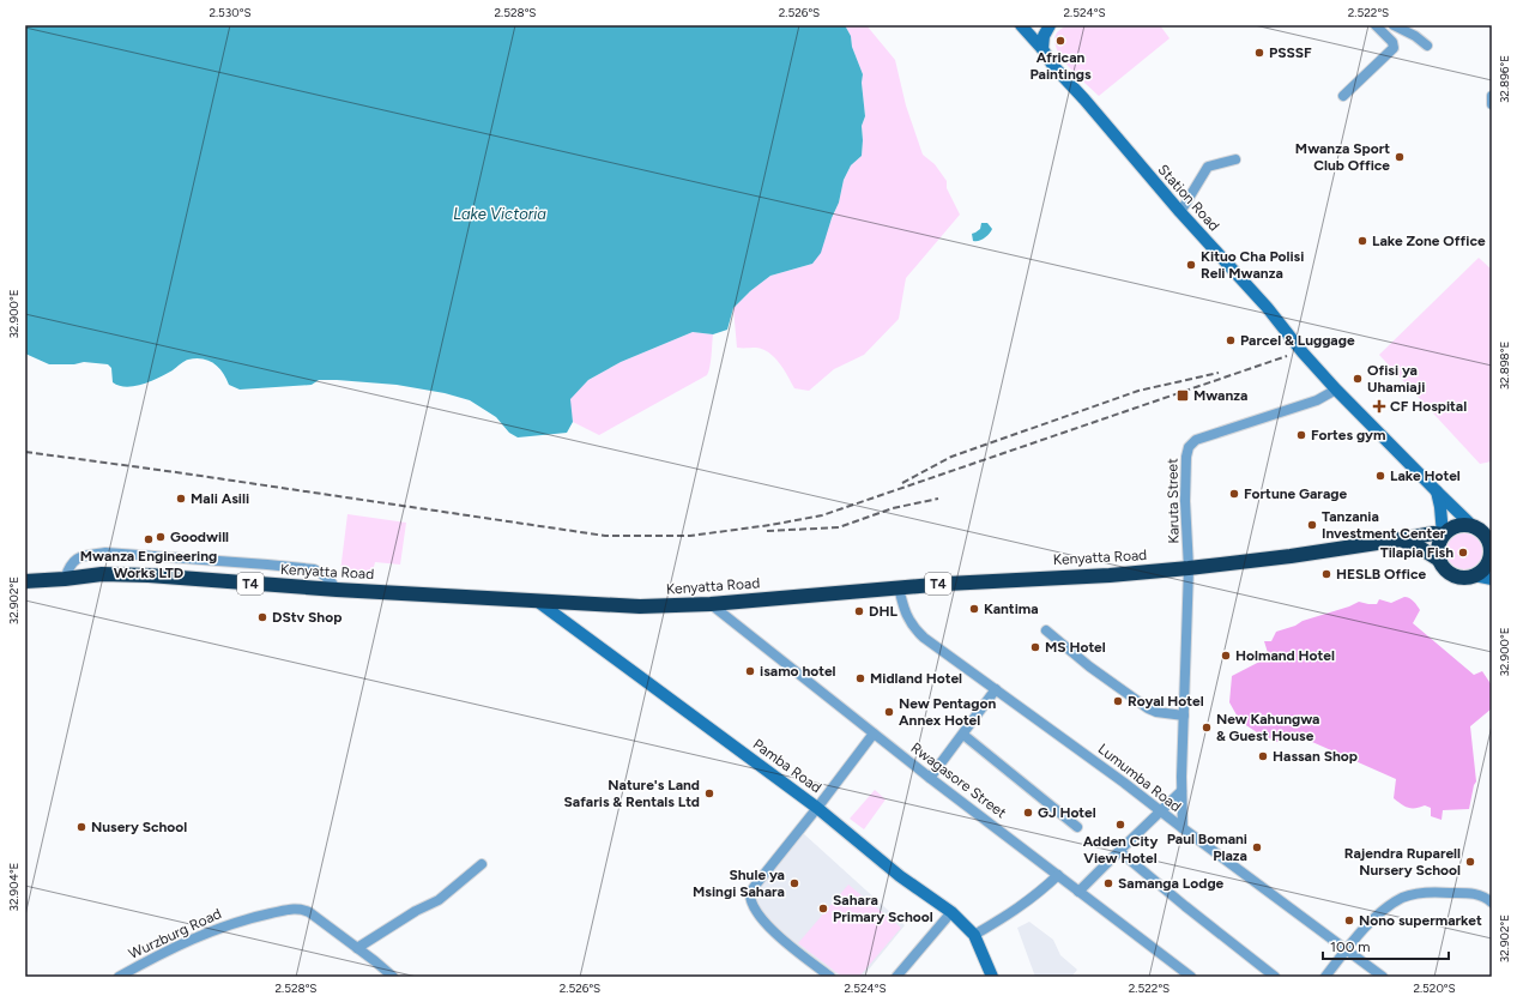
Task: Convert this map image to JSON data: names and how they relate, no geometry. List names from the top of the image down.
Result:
{
  "streets": {
    "highway": ["Kenyatta Road", "T4"],
    "main road": ["Station Road", "Pamba Road"],
    "street": [
      "Karuta Street",
      "Lumumba Road",
      "Rwagasore Street",
      "Wurzburg Road"
    ]
  },
  "crossings": [
    ["Station Road", "Karuta Street"],
    ["Station Road", "Kenyatta Road"],
    ["Station Road", "T4"],
    ["Karuta Street", "Kenyatta Road"],
    ["Karuta Street", "Lumumba Road"],
    ["Kenyatta Road", "T4"],
    ["Kenyatta Road", "Pamba Road"],
    ["Kenyatta Road", "Lumumba Road"],
    ["Kenyatta Road", "Rwagasore Street"]
  ],
  "water": ["Lake Victoria"],
  "places": {
    "other": [
      "African Paintings",
      "PSSSF",
      "Mwanza Sport Club Office",
      "Lake Zone Office",
      "Kituo Cha Polisi Reli Mwanza",
      "Parcel & Luggage",
      "Ofisi ya Uhamiaji",
      "Fortes gym",
      "Lake Hotel",
      "Fortune Garage",
      "Mali Asili",
      "Tanzania Investment Center",
      "Goodwill",
      "Mwanza Engineering Works LTD",
      "Tilapia Fish",
      "HESLB Office",
      "Kantima",
      "DHL",
      "DStv Shop",
      "MS Hotel",
      "Holmand Hotel",
      "isamo hotel",
      "Midland Hotel",
      "Royal Hotel",
      "New Pentagon Annex Hotel",
      "New Kahungwa & Guest House",
      "Hassan Shop",
      "Nature's Land Safaris & Rentals Ltd",
      "GJ Hotel",
      "Adden City View Hotel",
      "Nusery School",
      "Paul Bomani Plaza",
      "Rajendra Ruparell Nursery School",
      "Shule ya Msingi Sahara",
      "Samanga Lodge",
      "Sahara Primary School",
      "Nono supermarket"
    ],
    "transit": ["Mwanza"],
    "health": ["CF Hospital"]
  },
  "scale_bar": "100 m",
  "coordinates": [
    "2.530°S",
    "2.528°S",
    "2.526°S",
    "2.524°S",
    "2.522°S",
    "32.896°E",
    "32.900°E",
    "32.898°E",
    "32.902°E",
    "32.904°E",
    "2.520°S"
  ]
}
